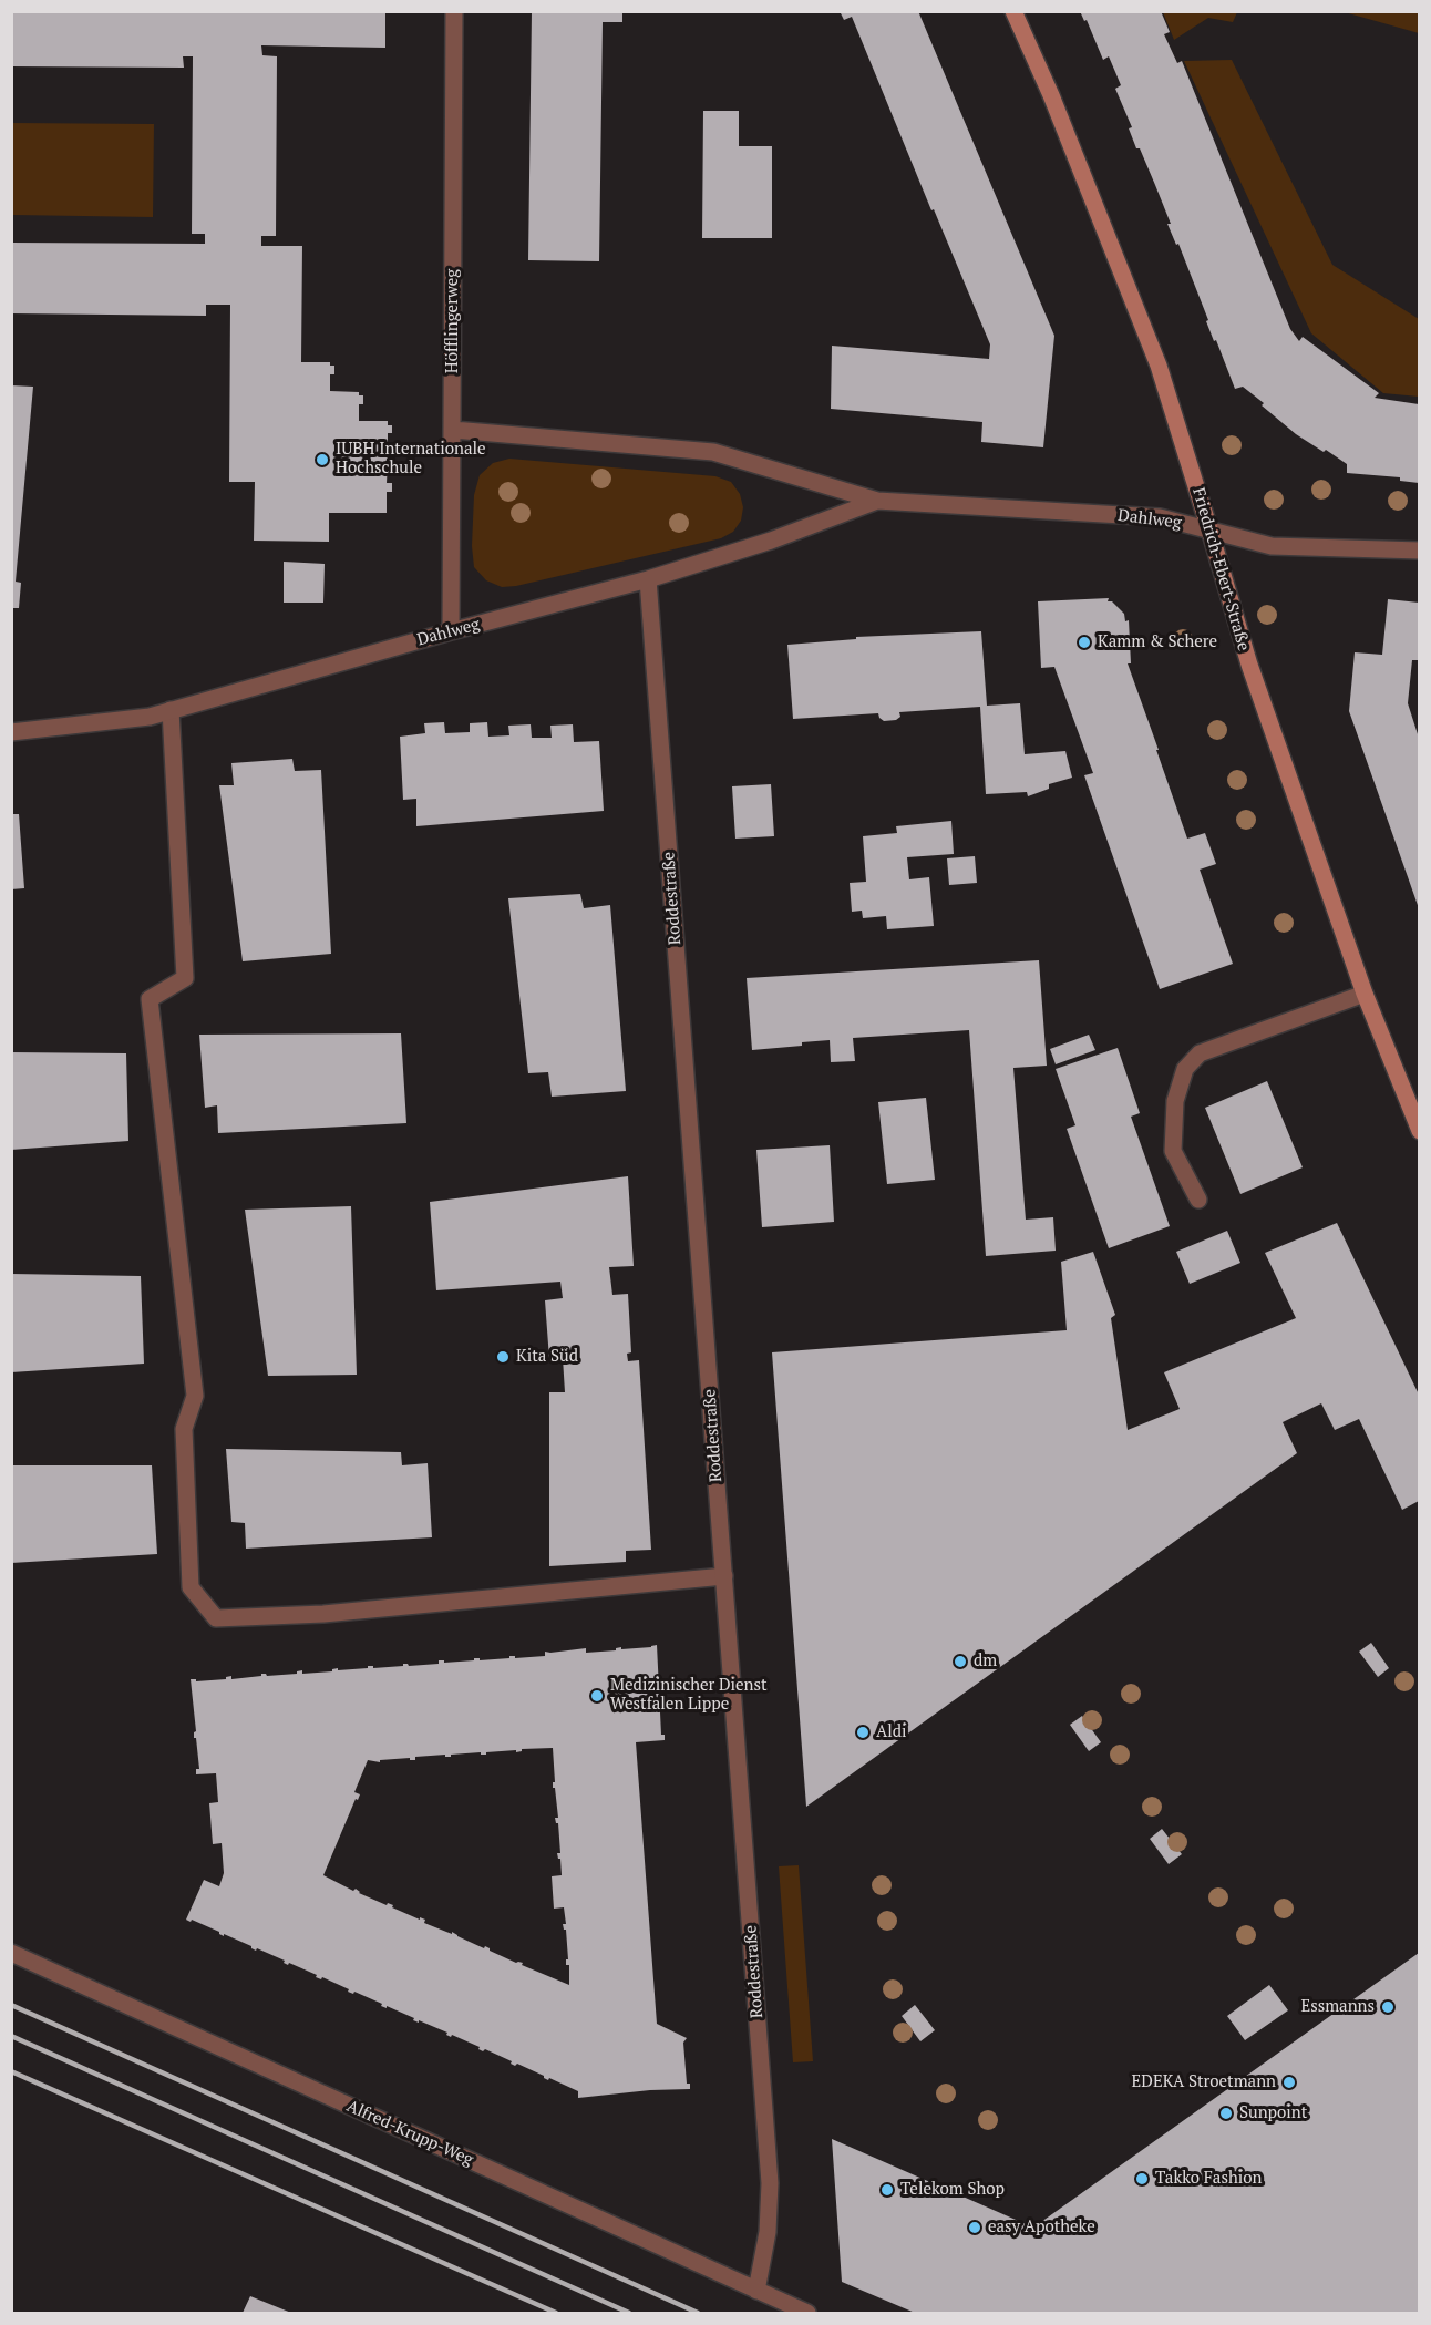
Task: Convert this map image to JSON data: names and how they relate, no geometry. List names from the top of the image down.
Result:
{
  "streets": {
    "street": [
      "Höfflingerweg",
      "Dahlweg",
      "Friedrich-Ebert-Straße",
      "Roddestraße",
      "Alfred-Krupp-Weg"
    ]
  },
  "crossings": [
    ["Höfflingerweg", "Dahlweg"],
    ["Dahlweg", "Friedrich-Ebert-Straße"],
    ["Dahlweg", "Roddestraße"],
    ["Roddestraße", "Alfred-Krupp-Weg"]
  ],
  "places": [
    "IUBH Internationale Hochschule",
    "Kamm & Schere",
    "Kita Süd",
    "dm",
    "Medizinischer Dienst Westfalen Lippe",
    "Aldi",
    "Essmanns",
    "EDEKA Stroetmann",
    "Sunpoint",
    "Takko Fashion",
    "Telekom Shop",
    "easy Apotheke"
  ]
}
